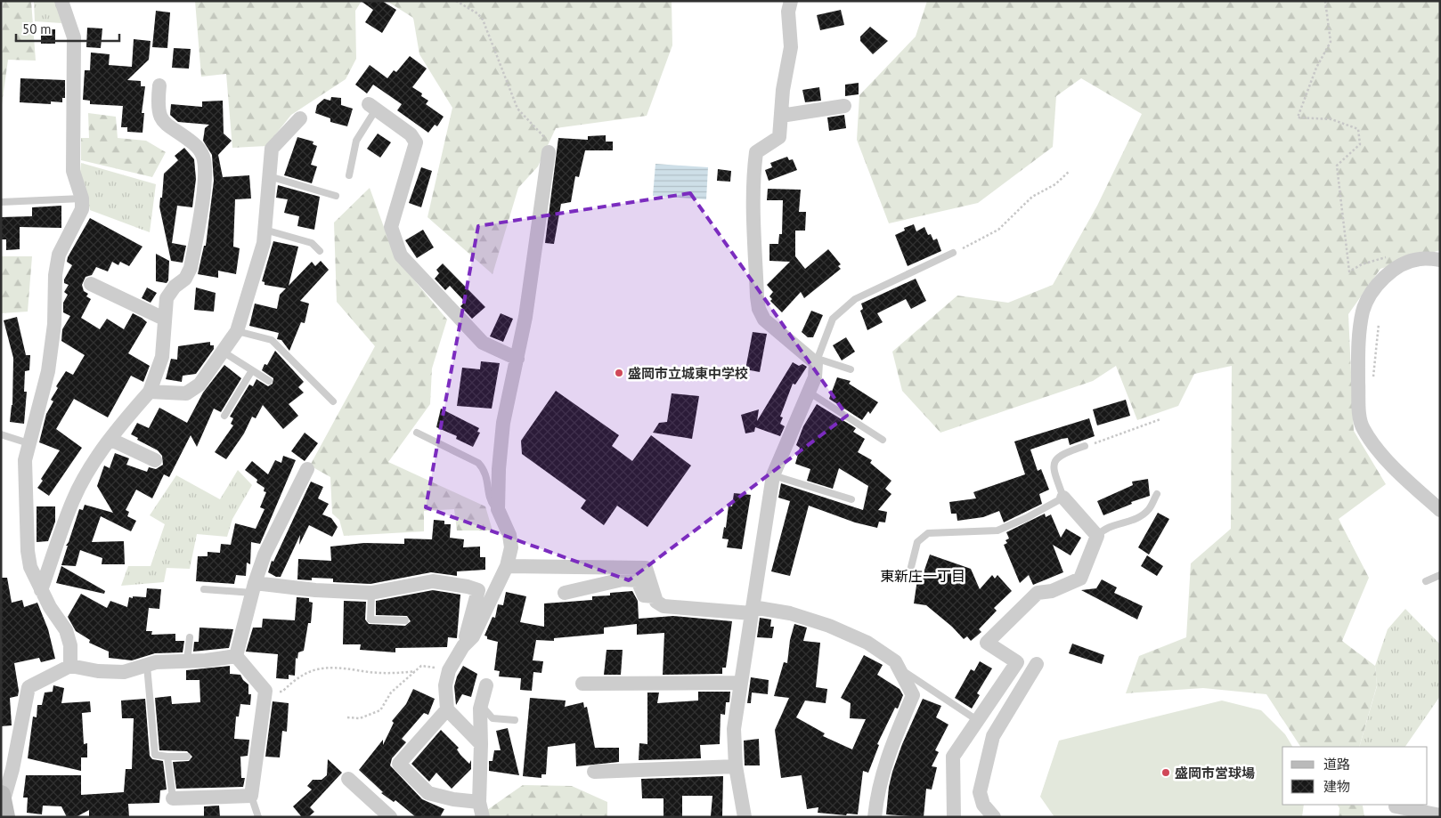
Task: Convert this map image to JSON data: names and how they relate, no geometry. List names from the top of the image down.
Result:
{
  "districts": ["東新庄一丁目"],
  "places": ["盛岡市立城東中学校", "盛岡市営球場"],
  "legend": ["道路", "建物"],
  "scale_bar": "50 m"
}
